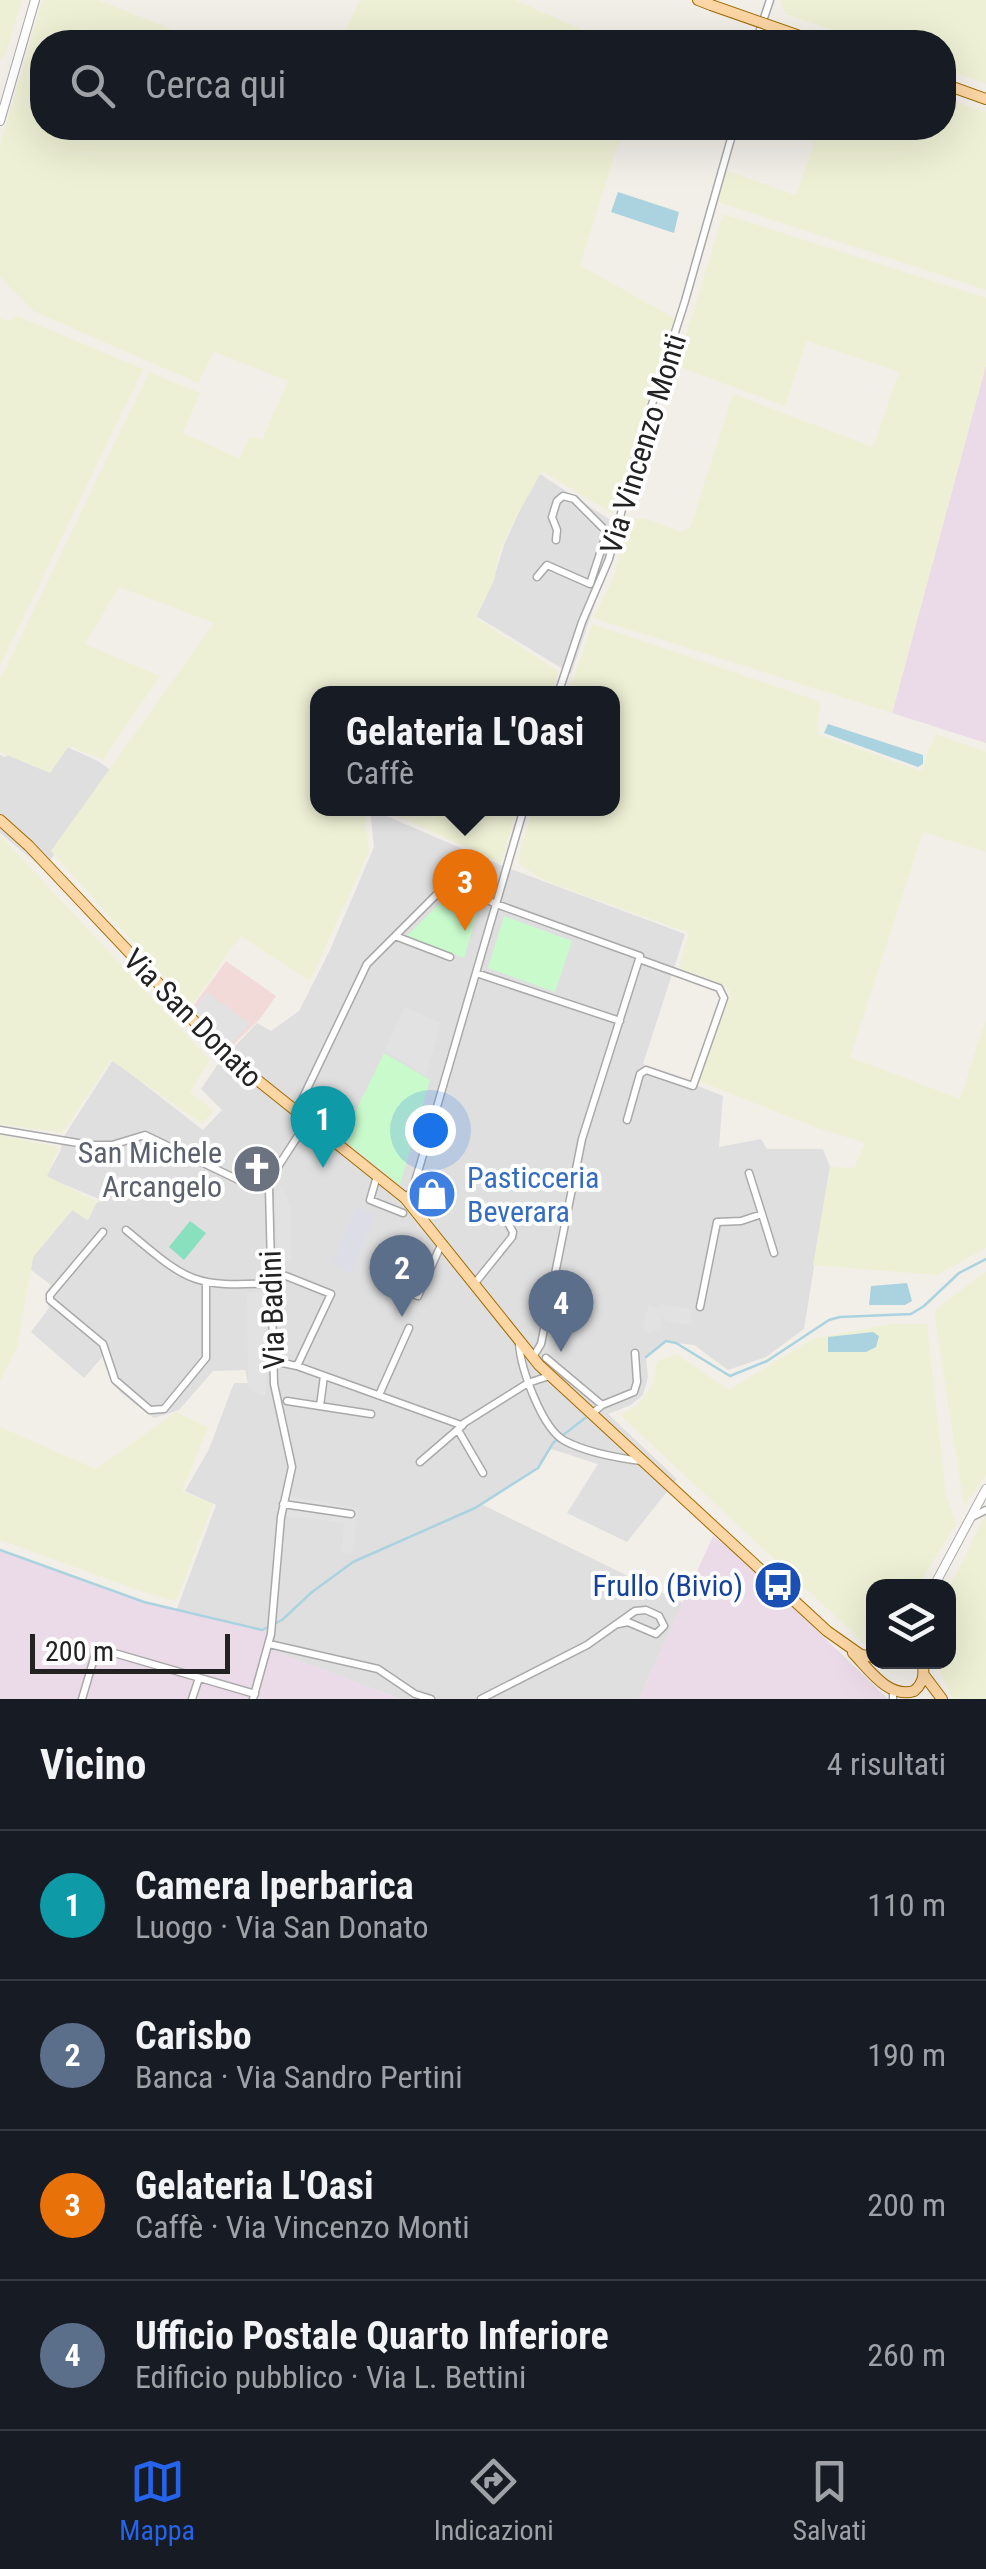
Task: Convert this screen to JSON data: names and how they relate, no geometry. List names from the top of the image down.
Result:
{
  "streets": {
    "main road": ["Via San Donato"],
    "street": ["Via Vincenzo Monti", "Via Badini"]
  },
  "crossings": [
    ["Via San Donato", "Via Badini"]
  ],
  "places": {
    "church": ["San Michele Arcangelo"],
    "shop": ["Pasticceria Beverara"],
    "bus stop": ["Frullo (Bivio)"]
  },
  "scale_bar": "200 m",
  "page": {
    "search": "Cerca qui",
    "popup": ["Gelateria L'Oasi", "Caffè"],
    "pins": [
      "3",
      "1",
      "2",
      "4"
    ],
    "scale": "200 m",
    "heading": ["Vicino", "4 risultati"],
    "list": [
      {
        "mark": "1",
        "name": "Camera Iperbarica",
        "note": "Luogo · Via San Donato",
        "value": "110 m"
      },
      {
        "mark": "2",
        "name": "Carisbo",
        "note": "Banca · Via Sandro Pertini",
        "value": "190 m"
      },
      {
        "mark": "3",
        "name": "Gelateria L'Oasi",
        "note": "Caffè · Via Vincenzo Monti",
        "value": "200 m"
      },
      {
        "mark": "4",
        "name": "Ufficio Postale Quarto Inferiore",
        "note": "Edificio pubblico · Via L. Bettini",
        "value": "260 m"
      }
    ],
    "nav": ["Mappa", "Indicazioni", "Salvati"]
  }
}
